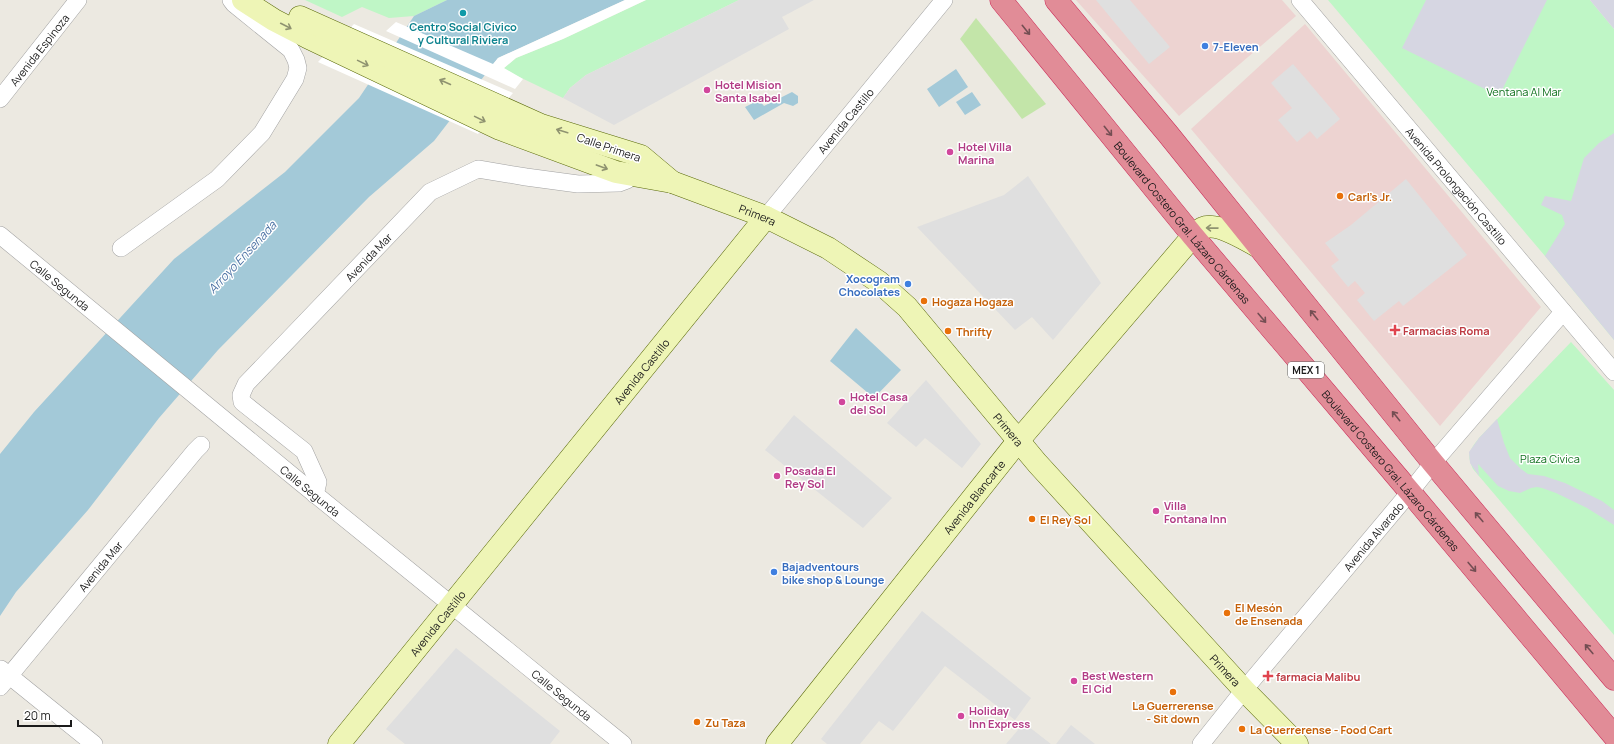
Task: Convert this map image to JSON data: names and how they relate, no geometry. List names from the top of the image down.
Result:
{
  "streets": {
    "highway": ["Boulevard Costero Gral. Lázaro Cárdenas", "MEX 1"],
    "main road": [
      "Avenida Castillo",
      "Calle Primera",
      "Primera",
      "Avenida Blancarte"
    ],
    "street": [
      "Avenida Espinoza",
      "Avenida Prolongación Castillo",
      "Avenida Mar",
      "Calle Segunda",
      "Avenida Alvarado"
    ]
  },
  "crossings": [
    ["Avenida Castillo", "Primera"],
    ["Avenida Castillo", "Calle Segunda"],
    ["Calle Primera", "Primera"],
    ["Calle Primera", "Avenida Mar"],
    ["Avenida Prolongación Castillo", "Avenida Alvarado"],
    ["Primera", "Avenida Blancarte"],
    ["Primera", "Avenida Alvarado"],
    ["Boulevard Costero Gral. Lázaro Cárdenas", "Avenida Blancarte"],
    ["Boulevard Costero Gral. Lázaro Cárdenas", "Avenida Alvarado"],
    ["Avenida Mar", "Calle Segunda"]
  ],
  "water": ["Arroyo Ensenada"],
  "parks": ["Ventana Al Mar", "Plaza Civica"],
  "places": {
    "other": [
      "Centro Social Civico y Cultural Riviera",
      "7-Eleven",
      "Hotel Mision Santa Isabel",
      "Hotel Villa Marina",
      "Carl's Jr.",
      "Xocogram Chocolates",
      "Hogaza Hogaza",
      "Thrifty",
      "Hotel Casa del Sol",
      "Posada El Rey Sol",
      "Villa Fontana Inn",
      "El Rey Sol",
      "Bajadventours bike shop & Lounge",
      "El Mesón de Ensenada",
      "Best Western El Cid",
      "La Guerrerense - Sit down",
      "Holiday Inn Express",
      "Zu Taza",
      "La Guerrerense - Food Cart"
    ],
    "health": ["Farmacias Roma", "farmacia Malibu"]
  },
  "scale_bar": "20 m"
}
